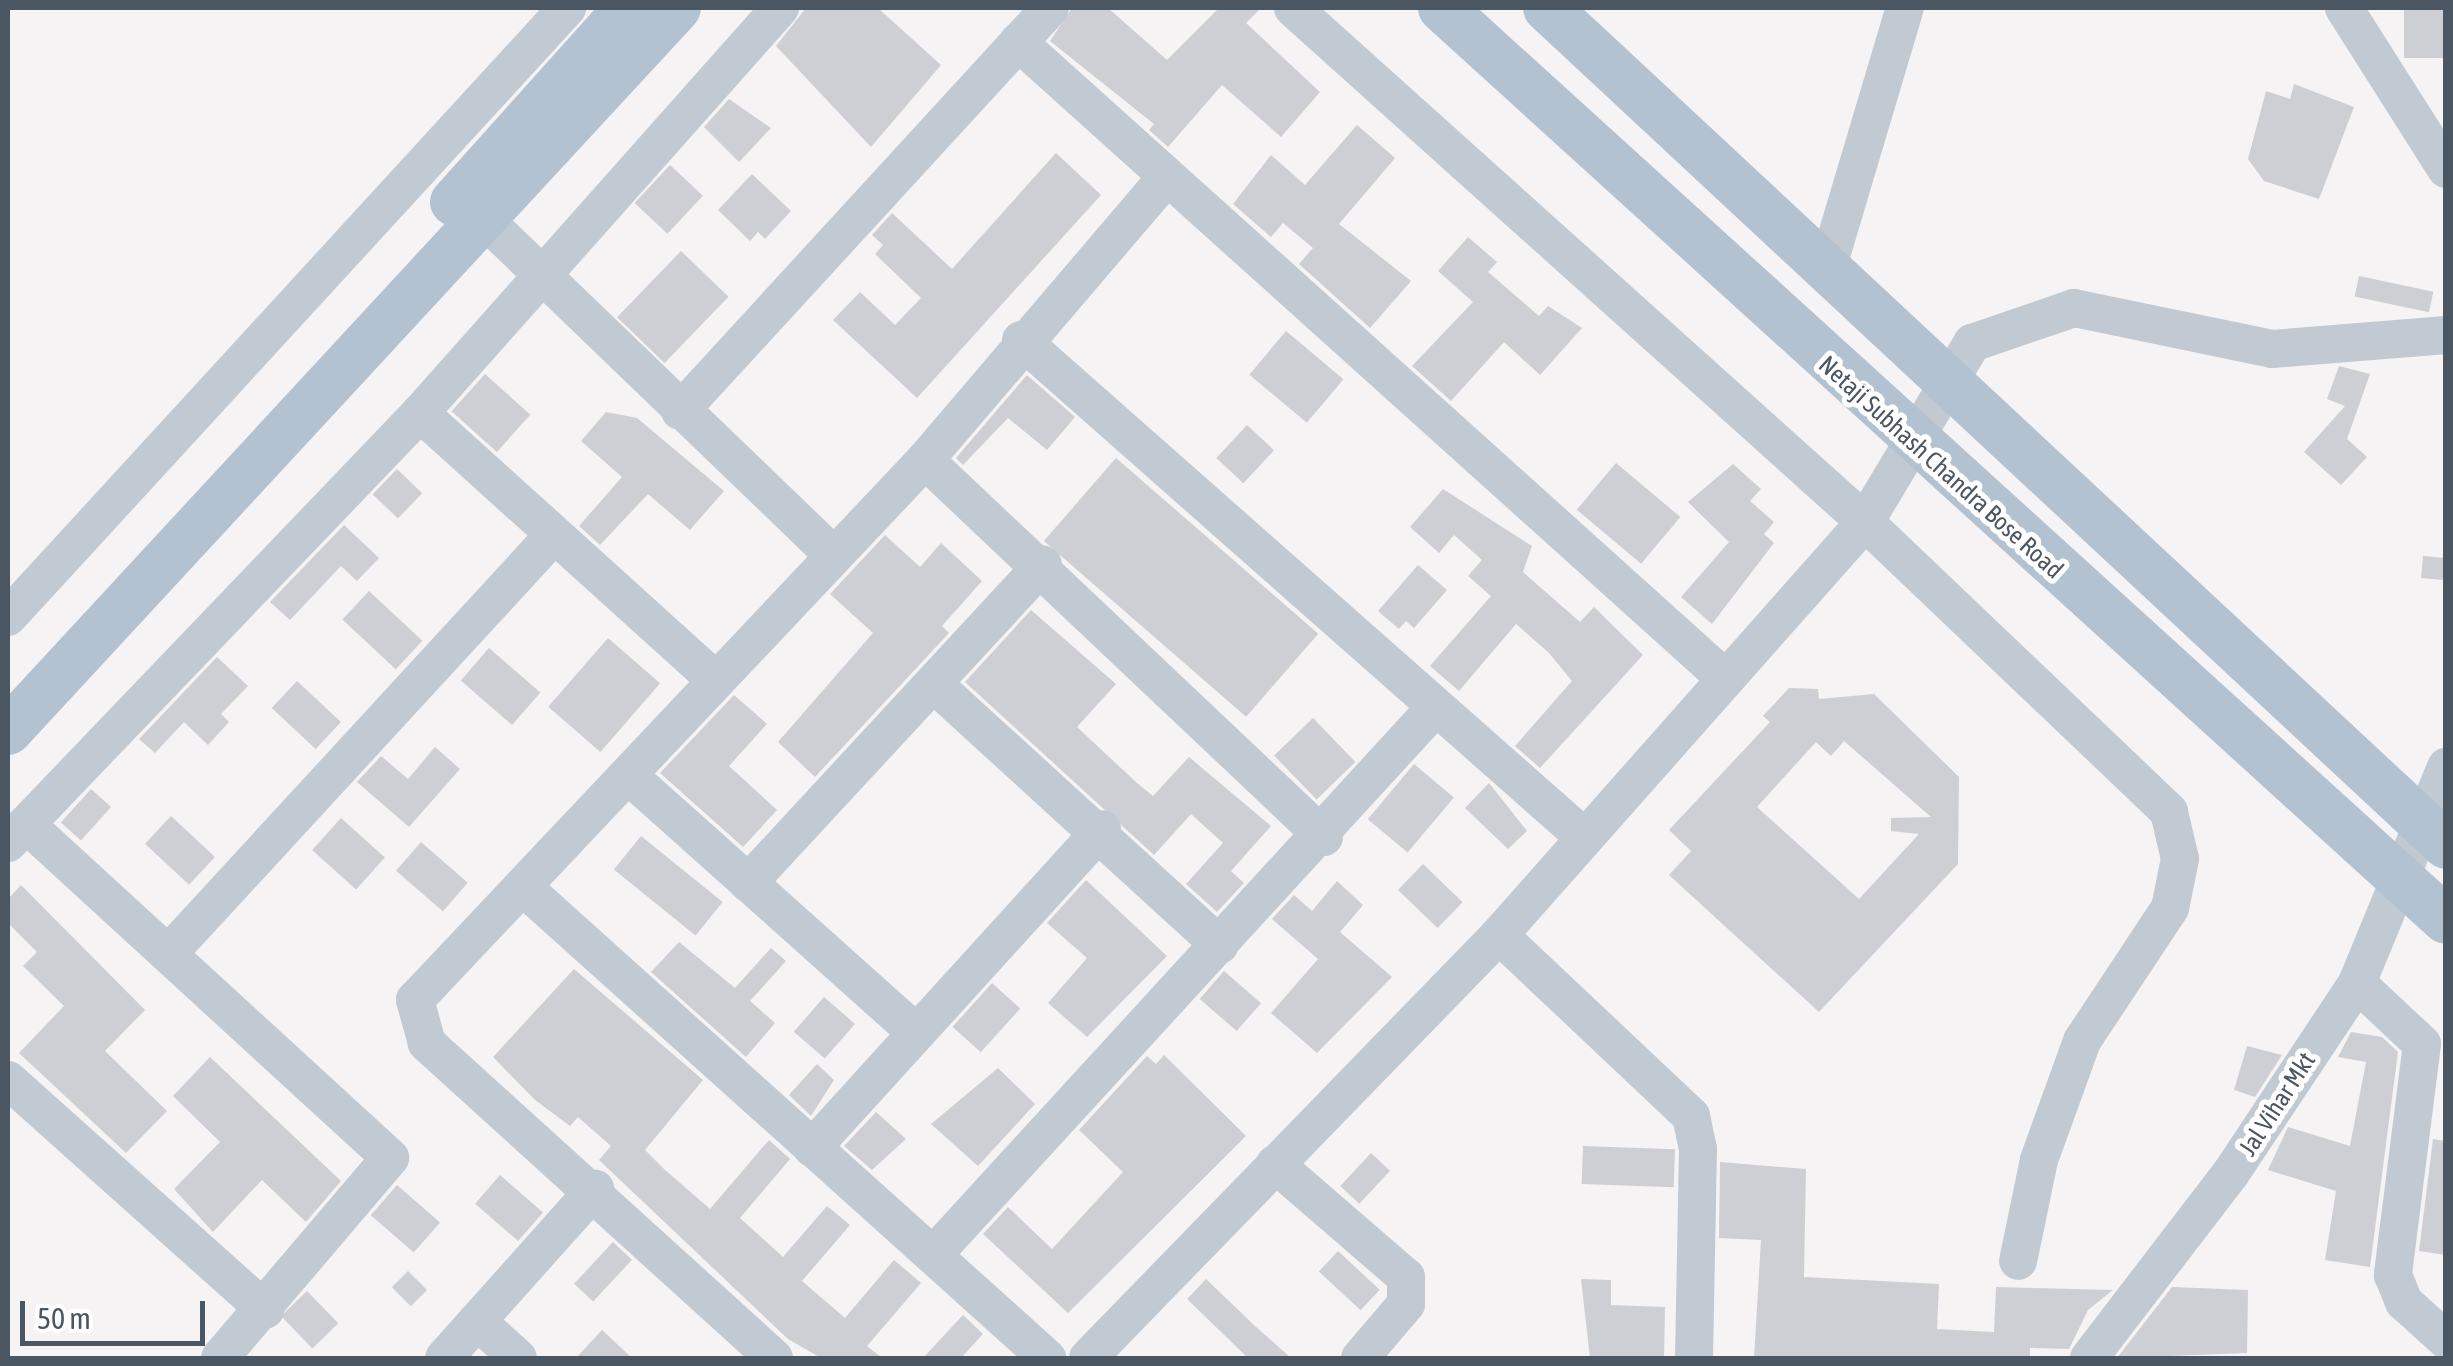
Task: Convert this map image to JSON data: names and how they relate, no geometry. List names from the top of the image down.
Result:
{
  "streets": {
    "main road": ["Netaji Subhash Chandra Bose Road"],
    "street": ["Jal Vihar Mkt"]
  },
  "crossings": [
    ["Netaji Subhash Chandra Bose Road", "Jal Vihar Mkt"]
  ],
  "scale_bar": "50 m"
}
